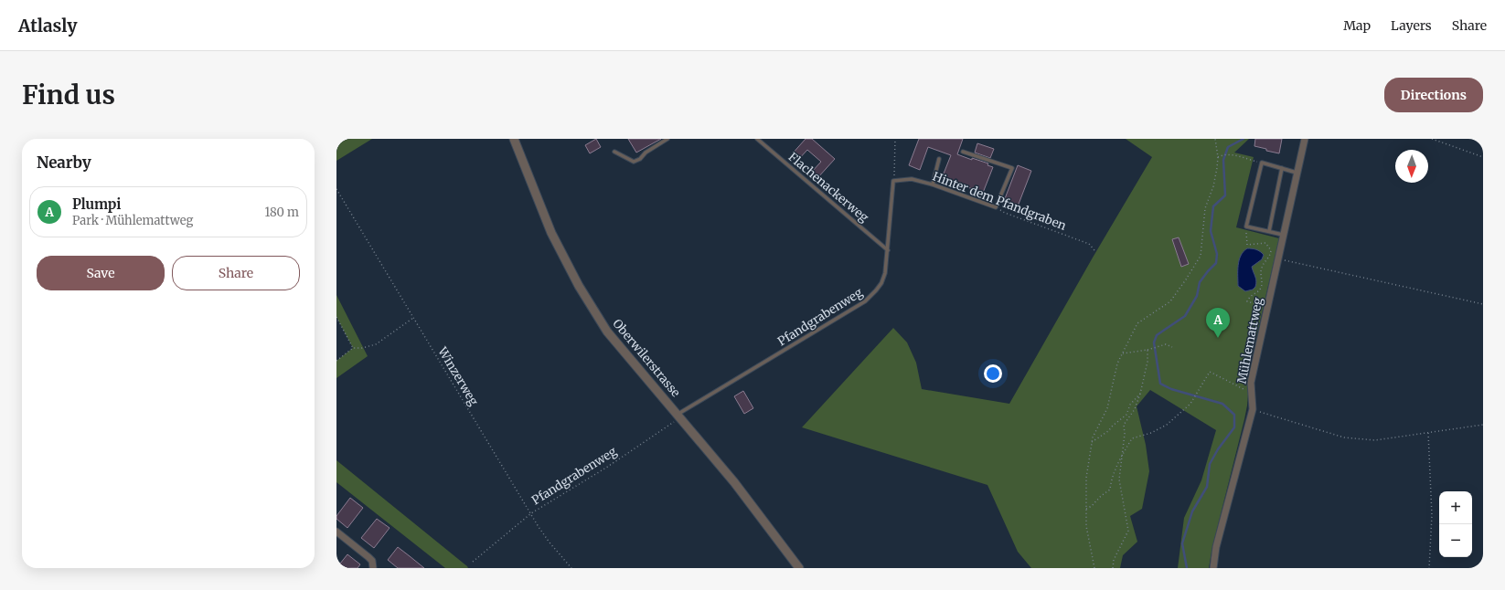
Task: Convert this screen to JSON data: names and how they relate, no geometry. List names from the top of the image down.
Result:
{
  "streets": {
    "street": ["Mühlemattweg", "Oberwilerstrasse"],
    "lane": ["Flachenackerweg", "Hinter dem Pfandgraben", "Pfandgrabenweg"],
    "path": ["Winzerweg"]
  },
  "crossings": [
    ["Flachenackerweg", "Pfandgrabenweg"],
    ["Hinter dem Pfandgraben", "Pfandgrabenweg"],
    ["Pfandgrabenweg", "Oberwilerstrasse"],
    ["Pfandgrabenweg", "Winzerweg"]
  ],
  "north": "bottom",
  "page": {
    "header": "Atlasly",
    "nav": ["Map", "Layers", "Share"],
    "buttons": [
      "Directions",
      ["Save", "Share"]
    ],
    "title": "Find us",
    "heading": "Nearby",
    "list": [
      {
        "mark": "A",
        "name": "Plumpi",
        "note": "Park · Mühlemattweg",
        "value": "180 m"
      }
    ],
    "pins": "A",
    "map_buttons": ["+", "−"]
  }
}
